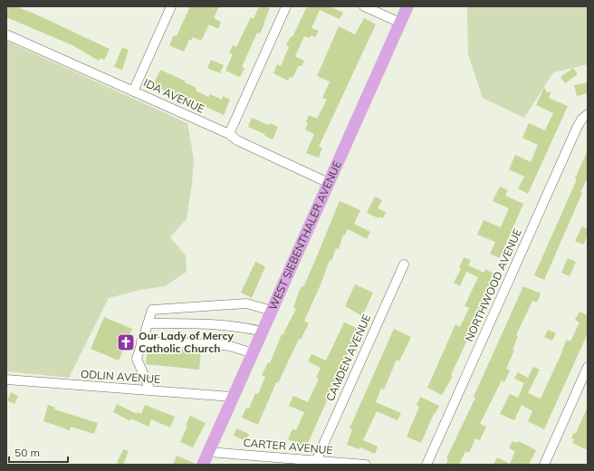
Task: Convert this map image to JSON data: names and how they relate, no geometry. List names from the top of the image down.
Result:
{
  "streets": {
    "main road": ["WEST SIEBENTHALER AVENUE"],
    "street": [
      "IDA AVENUE",
      "NORTHWOOD AVENUE",
      "CAMDEN AVENUE",
      "ODLIN AVENUE",
      "CARTER AVENUE"
    ]
  },
  "crossings": [
    ["IDA AVENUE", "WEST SIEBENTHALER AVENUE"],
    ["WEST SIEBENTHALER AVENUE", "ODLIN AVENUE"],
    ["WEST SIEBENTHALER AVENUE", "CARTER AVENUE"],
    ["CAMDEN AVENUE", "CARTER AVENUE"]
  ],
  "places": {
    "church": ["Our Lady of Mercy Catholic Church"]
  },
  "scale_bar": "50 m"
}
